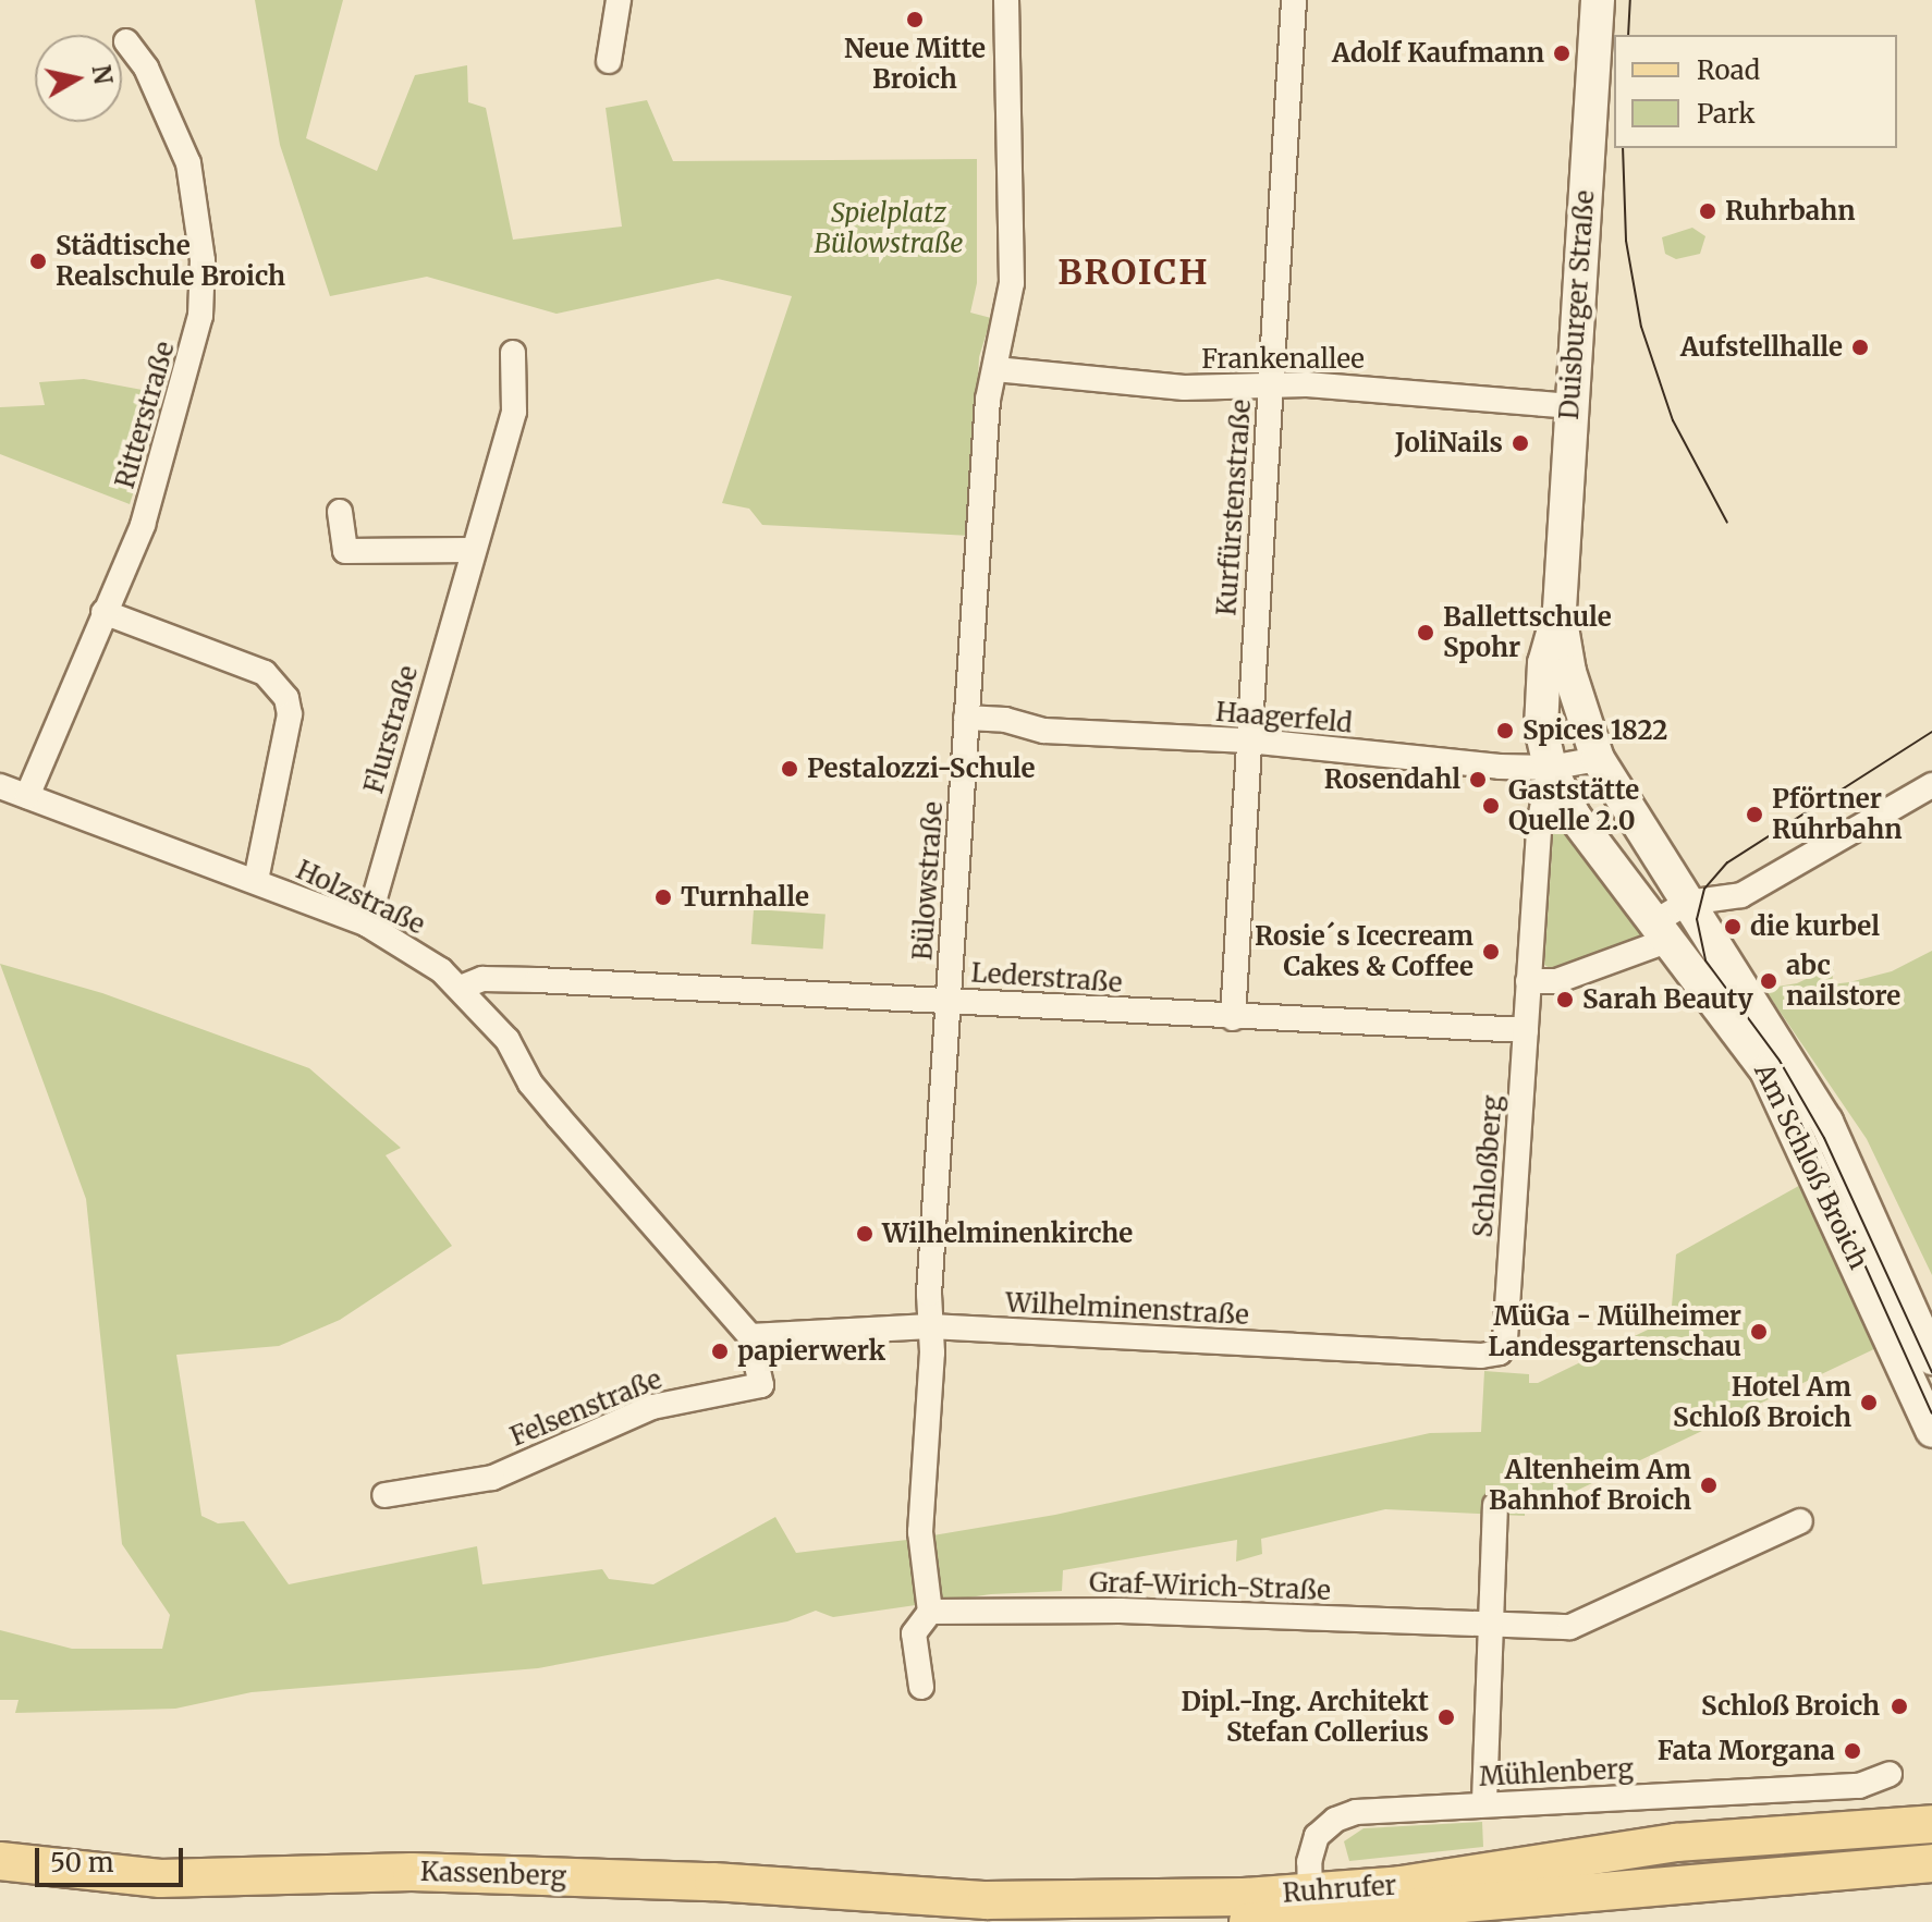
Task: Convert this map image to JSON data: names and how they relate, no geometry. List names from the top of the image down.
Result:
{
  "streets": {
    "main road": [
      "Duisburger Straße",
      "Am Schloß Broich",
      "Kassenberg",
      "Ruhrufer"
    ],
    "street": [
      "Frankenallee",
      "Ritterstraße",
      "Kurfürstenstraße",
      "Haagerfeld",
      "Flurstraße",
      "Bülowstraße",
      "Holzstraße",
      "Lederstraße",
      "Schloßberg",
      "Wilhelminenstraße",
      "Felsenstraße",
      "Graf-Wirich-Straße",
      "Mühlenberg"
    ]
  },
  "crossings": [
    ["Duisburger Straße", "Frankenallee"],
    ["Duisburger Straße", "Haagerfeld"],
    ["Duisburger Straße", "Schloßberg"],
    ["Duisburger Straße", "Am Schloß Broich"],
    ["Frankenallee", "Kurfürstenstraße"],
    ["Frankenallee", "Bülowstraße"],
    ["Ritterstraße", "Holzstraße"],
    ["Kurfürstenstraße", "Haagerfeld"],
    ["Kurfürstenstraße", "Lederstraße"],
    ["Haagerfeld", "Bülowstraße"],
    ["Haagerfeld", "Schloßberg"],
    ["Haagerfeld", "Am Schloß Broich"],
    ["Flurstraße", "Holzstraße"],
    ["Bülowstraße", "Lederstraße"],
    ["Bülowstraße", "Wilhelminenstraße"],
    ["Bülowstraße", "Graf-Wirich-Straße"],
    ["Holzstraße", "Lederstraße"],
    ["Holzstraße", "Wilhelminenstraße"],
    ["Holzstraße", "Felsenstraße"],
    ["Lederstraße", "Schloßberg"],
    ["Schloßberg", "Am Schloß Broich"],
    ["Schloßberg", "Wilhelminenstraße"],
    ["Wilhelminenstraße", "Felsenstraße"],
    ["Mühlenberg", "Ruhrufer"],
    ["Kassenberg", "Ruhrufer"]
  ],
  "districts": ["BROICH"],
  "parks": ["Spielplatz Bülowstraße"],
  "places": [
    "Neue Mitte Broich",
    "Adolf Kaufmann",
    "Ruhrbahn",
    "Städtische Realschule Broich",
    "Aufstellhalle",
    "JoliNails",
    "Ballettschule Spohr",
    "Spices 1822",
    "Pestalozzi-Schule",
    "Rosendahl",
    "Gaststätte Quelle 2.0",
    "Pförtner Ruhrbahn",
    "Turnhalle",
    "die kurbel",
    "Rosie´s Icecream Cakes & Coffee",
    "abc nailstore",
    "Sarah Beauty",
    "Wilhelminenkirche",
    "MüGa - Mülheimer Landesgartenschau",
    "papierwerk",
    "Hotel Am Schloß Broich",
    "Altenheim Am Bahnhof Broich",
    "Schloß Broich",
    "Dipl.-Ing. Architekt Stefan Collerius",
    "Fata Morgana"
  ],
  "legend": ["Road", "Park"],
  "scale_bar": "50 m",
  "north": "right"
}
